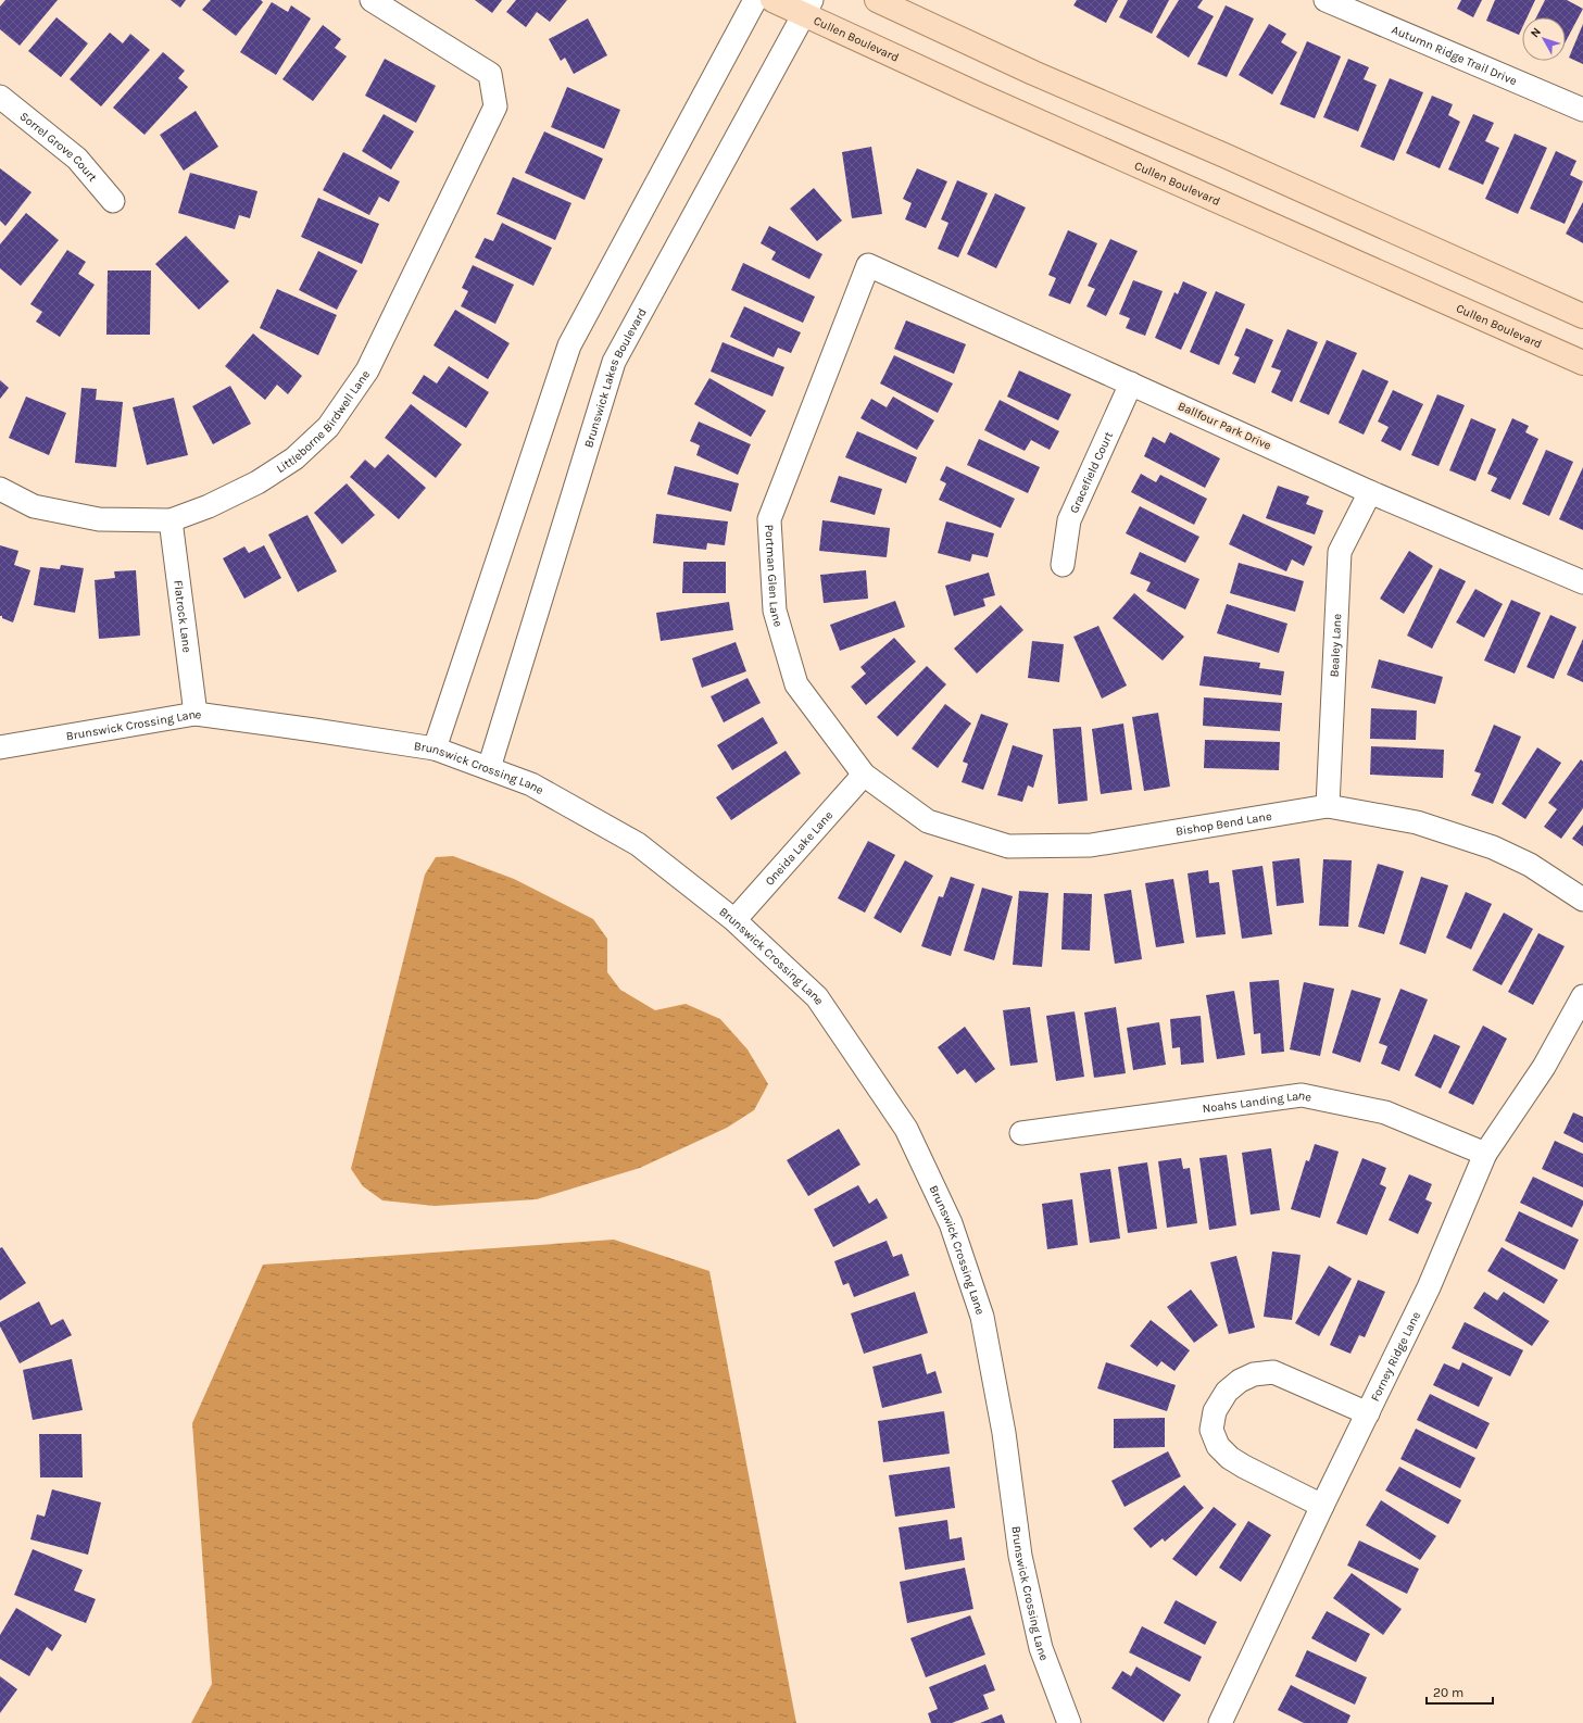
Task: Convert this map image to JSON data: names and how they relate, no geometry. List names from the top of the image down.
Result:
{
  "streets": {
    "main road": ["Cullen Boulevard"],
    "street": [
      "Autumn Ridge Trail Drive",
      "Sorrel Grove Court",
      "Brunswick Lakes Boulevard",
      "Littleborne Birdwell Lane",
      "Ballfour Park Drive",
      "Gracefield Court",
      "Portman Glen Lane",
      "Flatrock Lane",
      "Bealey Lane",
      "Brunswick Crossing Lane",
      "Bishop Bend Lane",
      "Oneida Lake Lane",
      "Noahs Landing Lane",
      "Forney Ridge Lane"
    ]
  },
  "crossings": [
    ["Cullen Boulevard", "Brunswick Lakes Boulevard"],
    ["Brunswick Lakes Boulevard", "Brunswick Crossing Lane"],
    ["Littleborne Birdwell Lane", "Flatrock Lane"],
    ["Ballfour Park Drive", "Gracefield Court"],
    ["Ballfour Park Drive", "Portman Glen Lane"],
    ["Ballfour Park Drive", "Bealey Lane"],
    ["Portman Glen Lane", "Bishop Bend Lane"],
    ["Portman Glen Lane", "Oneida Lake Lane"],
    ["Flatrock Lane", "Brunswick Crossing Lane"],
    ["Bealey Lane", "Bishop Bend Lane"],
    ["Brunswick Crossing Lane", "Oneida Lake Lane"],
    ["Bishop Bend Lane", "Oneida Lake Lane"],
    ["Noahs Landing Lane", "Forney Ridge Lane"]
  ],
  "scale_bar": "20 m",
  "north": "top left"
}
